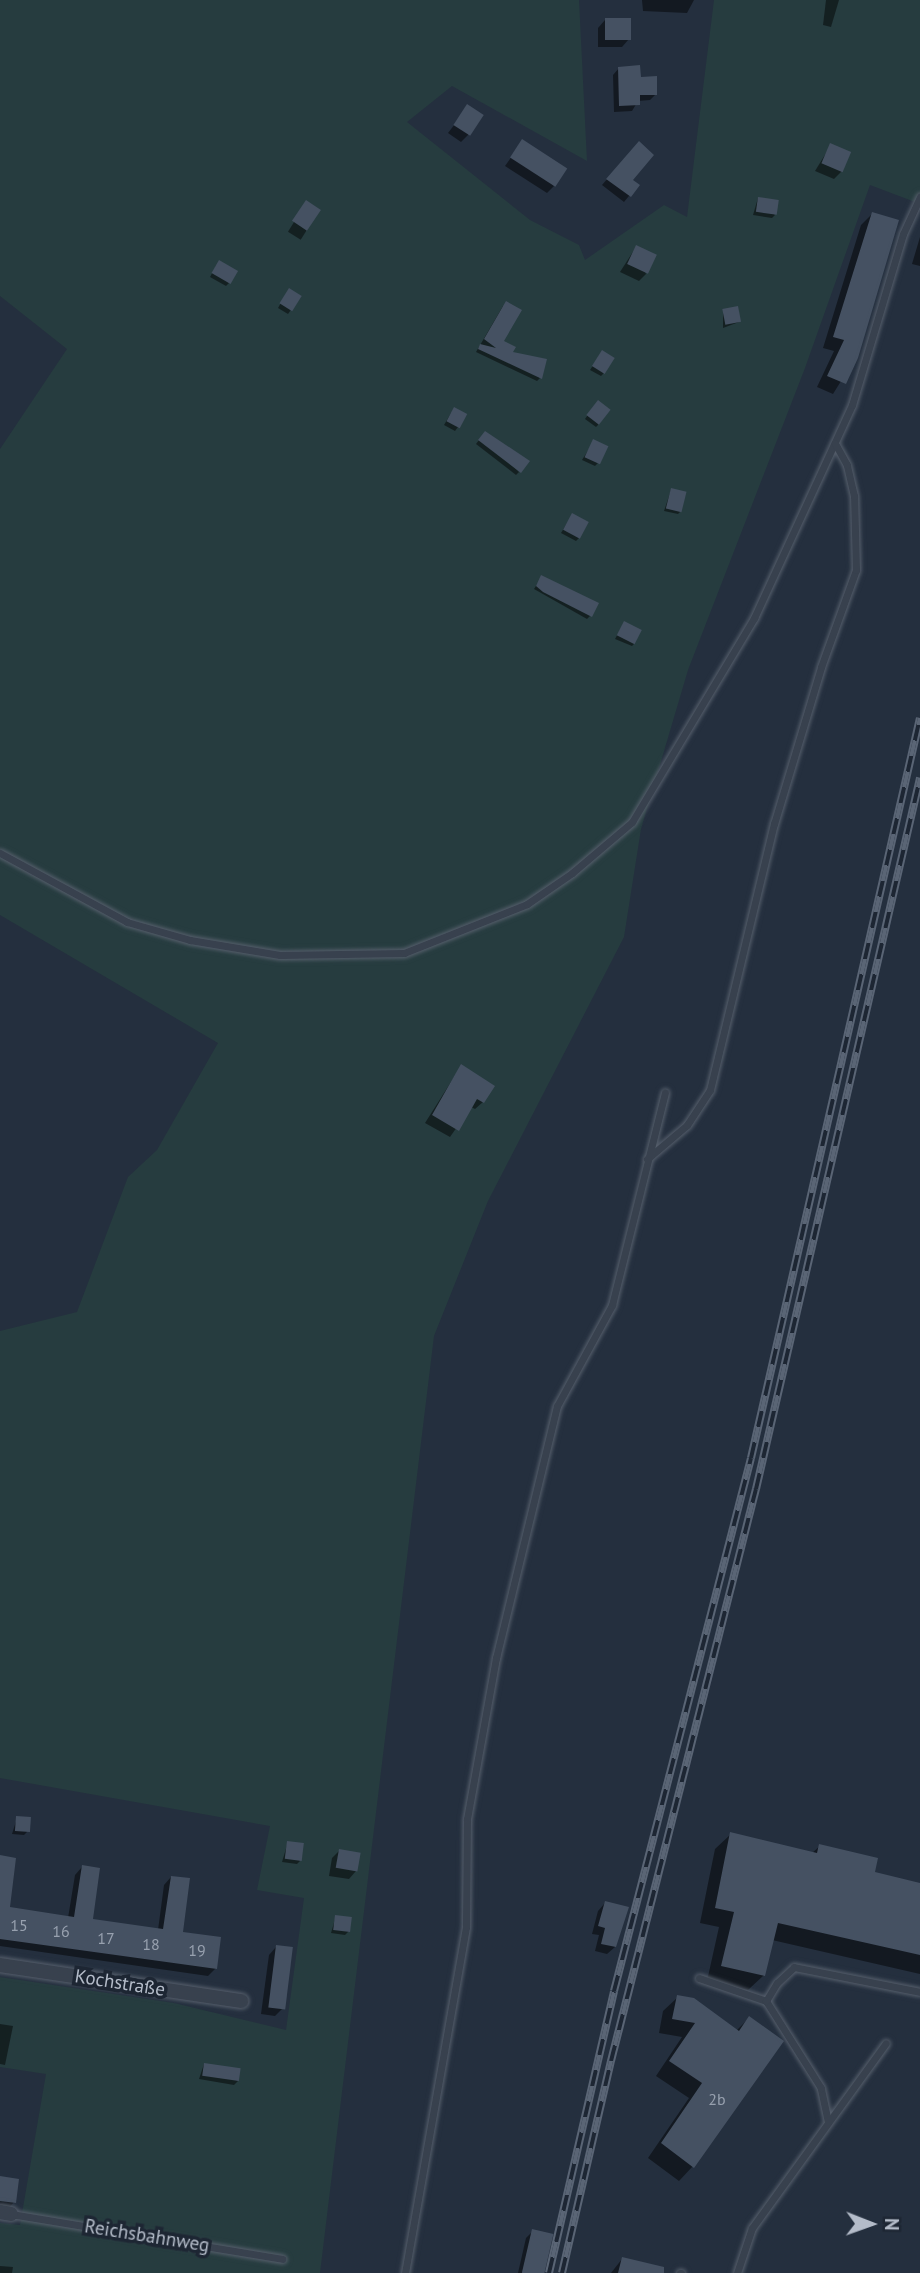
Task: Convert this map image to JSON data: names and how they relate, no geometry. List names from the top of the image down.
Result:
{
  "streets": {
    "street": ["Kochstraße"],
    "lane": ["Reichsbahnweg"]
  },
  "house_numbers": [
    "15",
    "16",
    "17",
    "18",
    "19",
    "2b"
  ],
  "north": "right"
}
